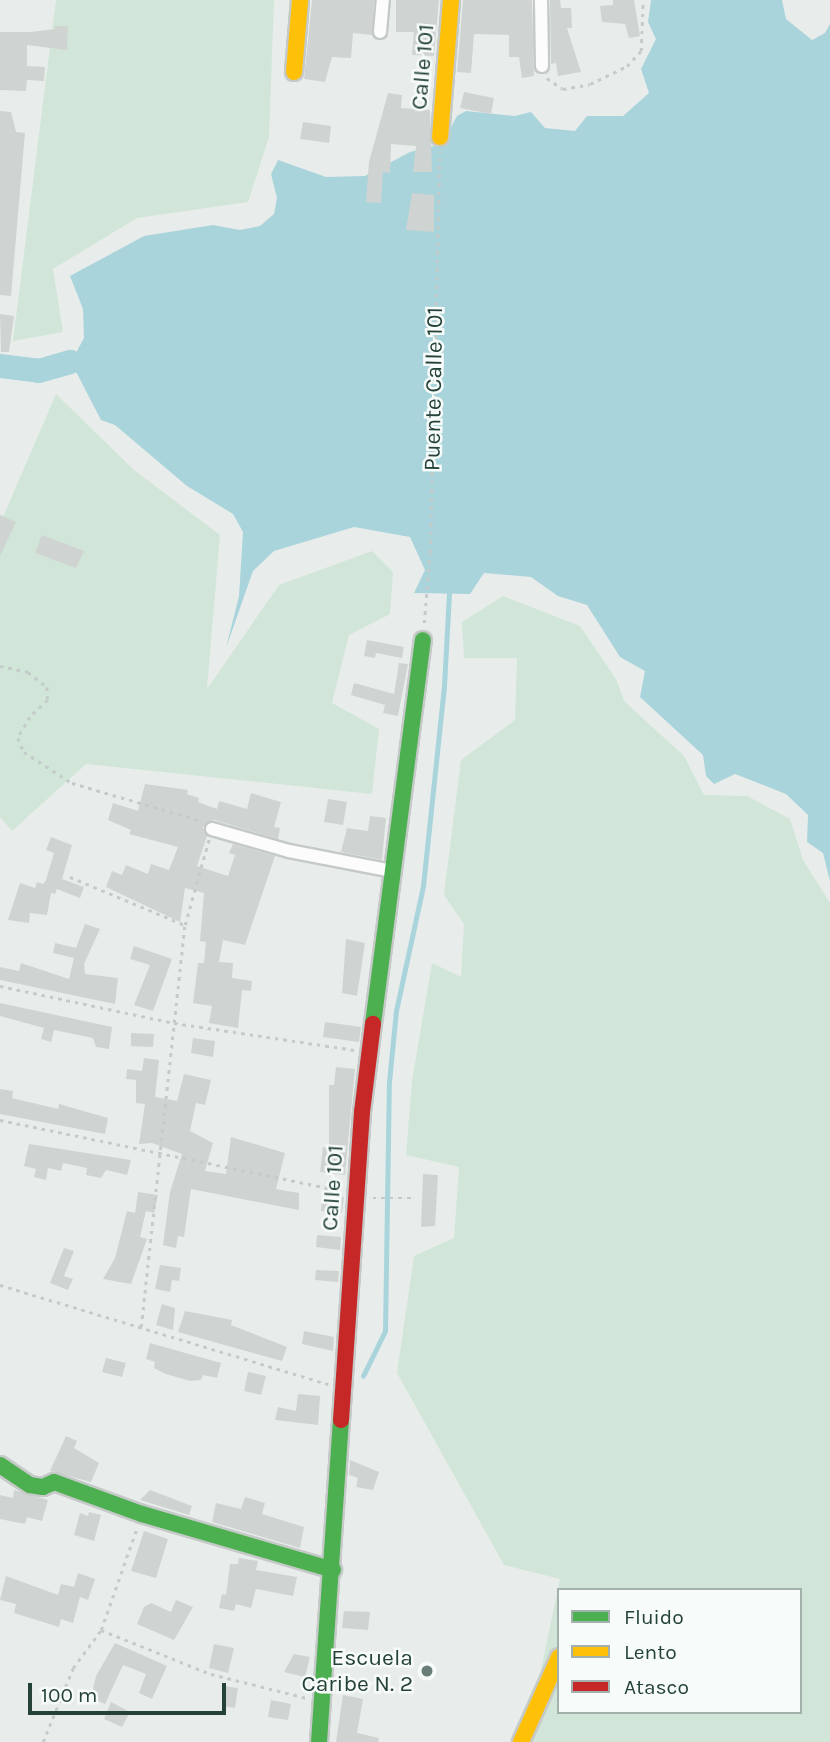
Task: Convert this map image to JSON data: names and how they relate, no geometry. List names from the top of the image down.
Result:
{
  "streets": {
    "street": ["Calle 101"],
    "path": ["Puente Calle 101"]
  },
  "crossings": [
    ["Calle 101", "Puente Calle 101"]
  ],
  "places": ["Escuela Caribe N. 2"],
  "legend": ["Fluido", "Lento", "Atasco"],
  "scale_bar": "100 m"
}
